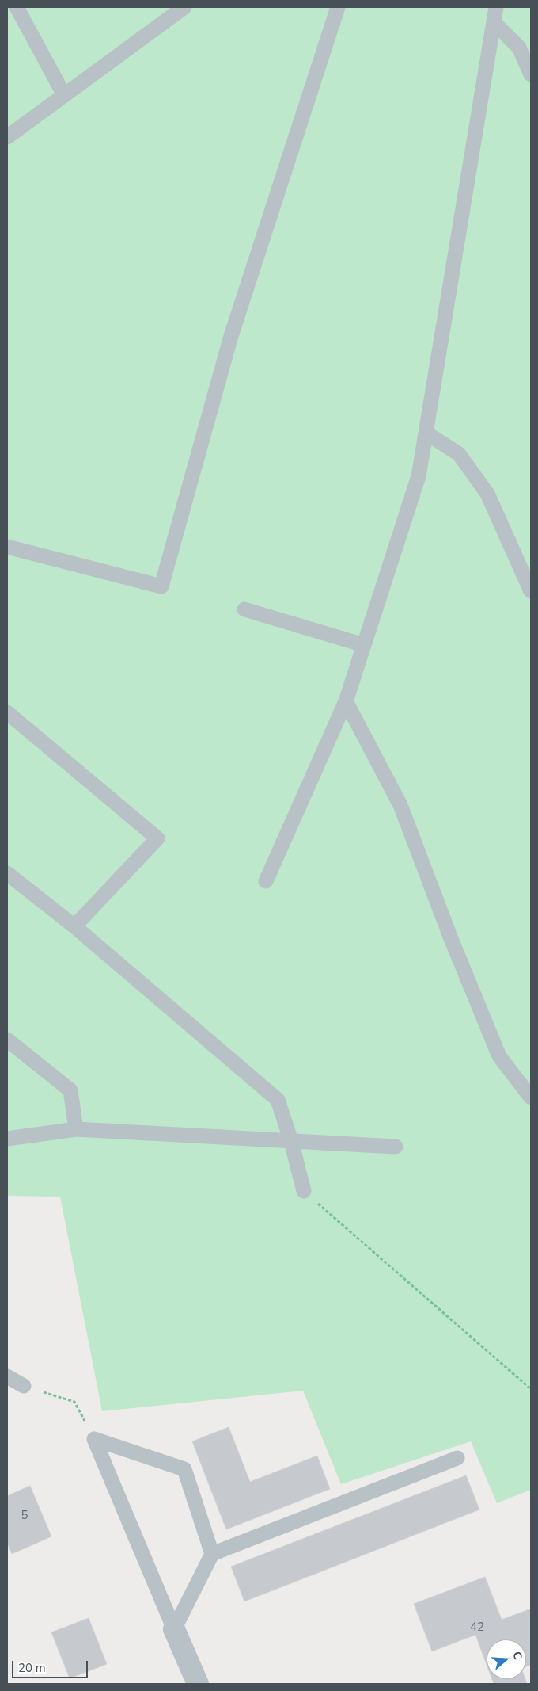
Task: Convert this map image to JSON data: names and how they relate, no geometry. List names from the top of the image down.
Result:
{
  "house_numbers": ["5", "42"],
  "scale_bar": "20 m",
  "north": "right"
}
